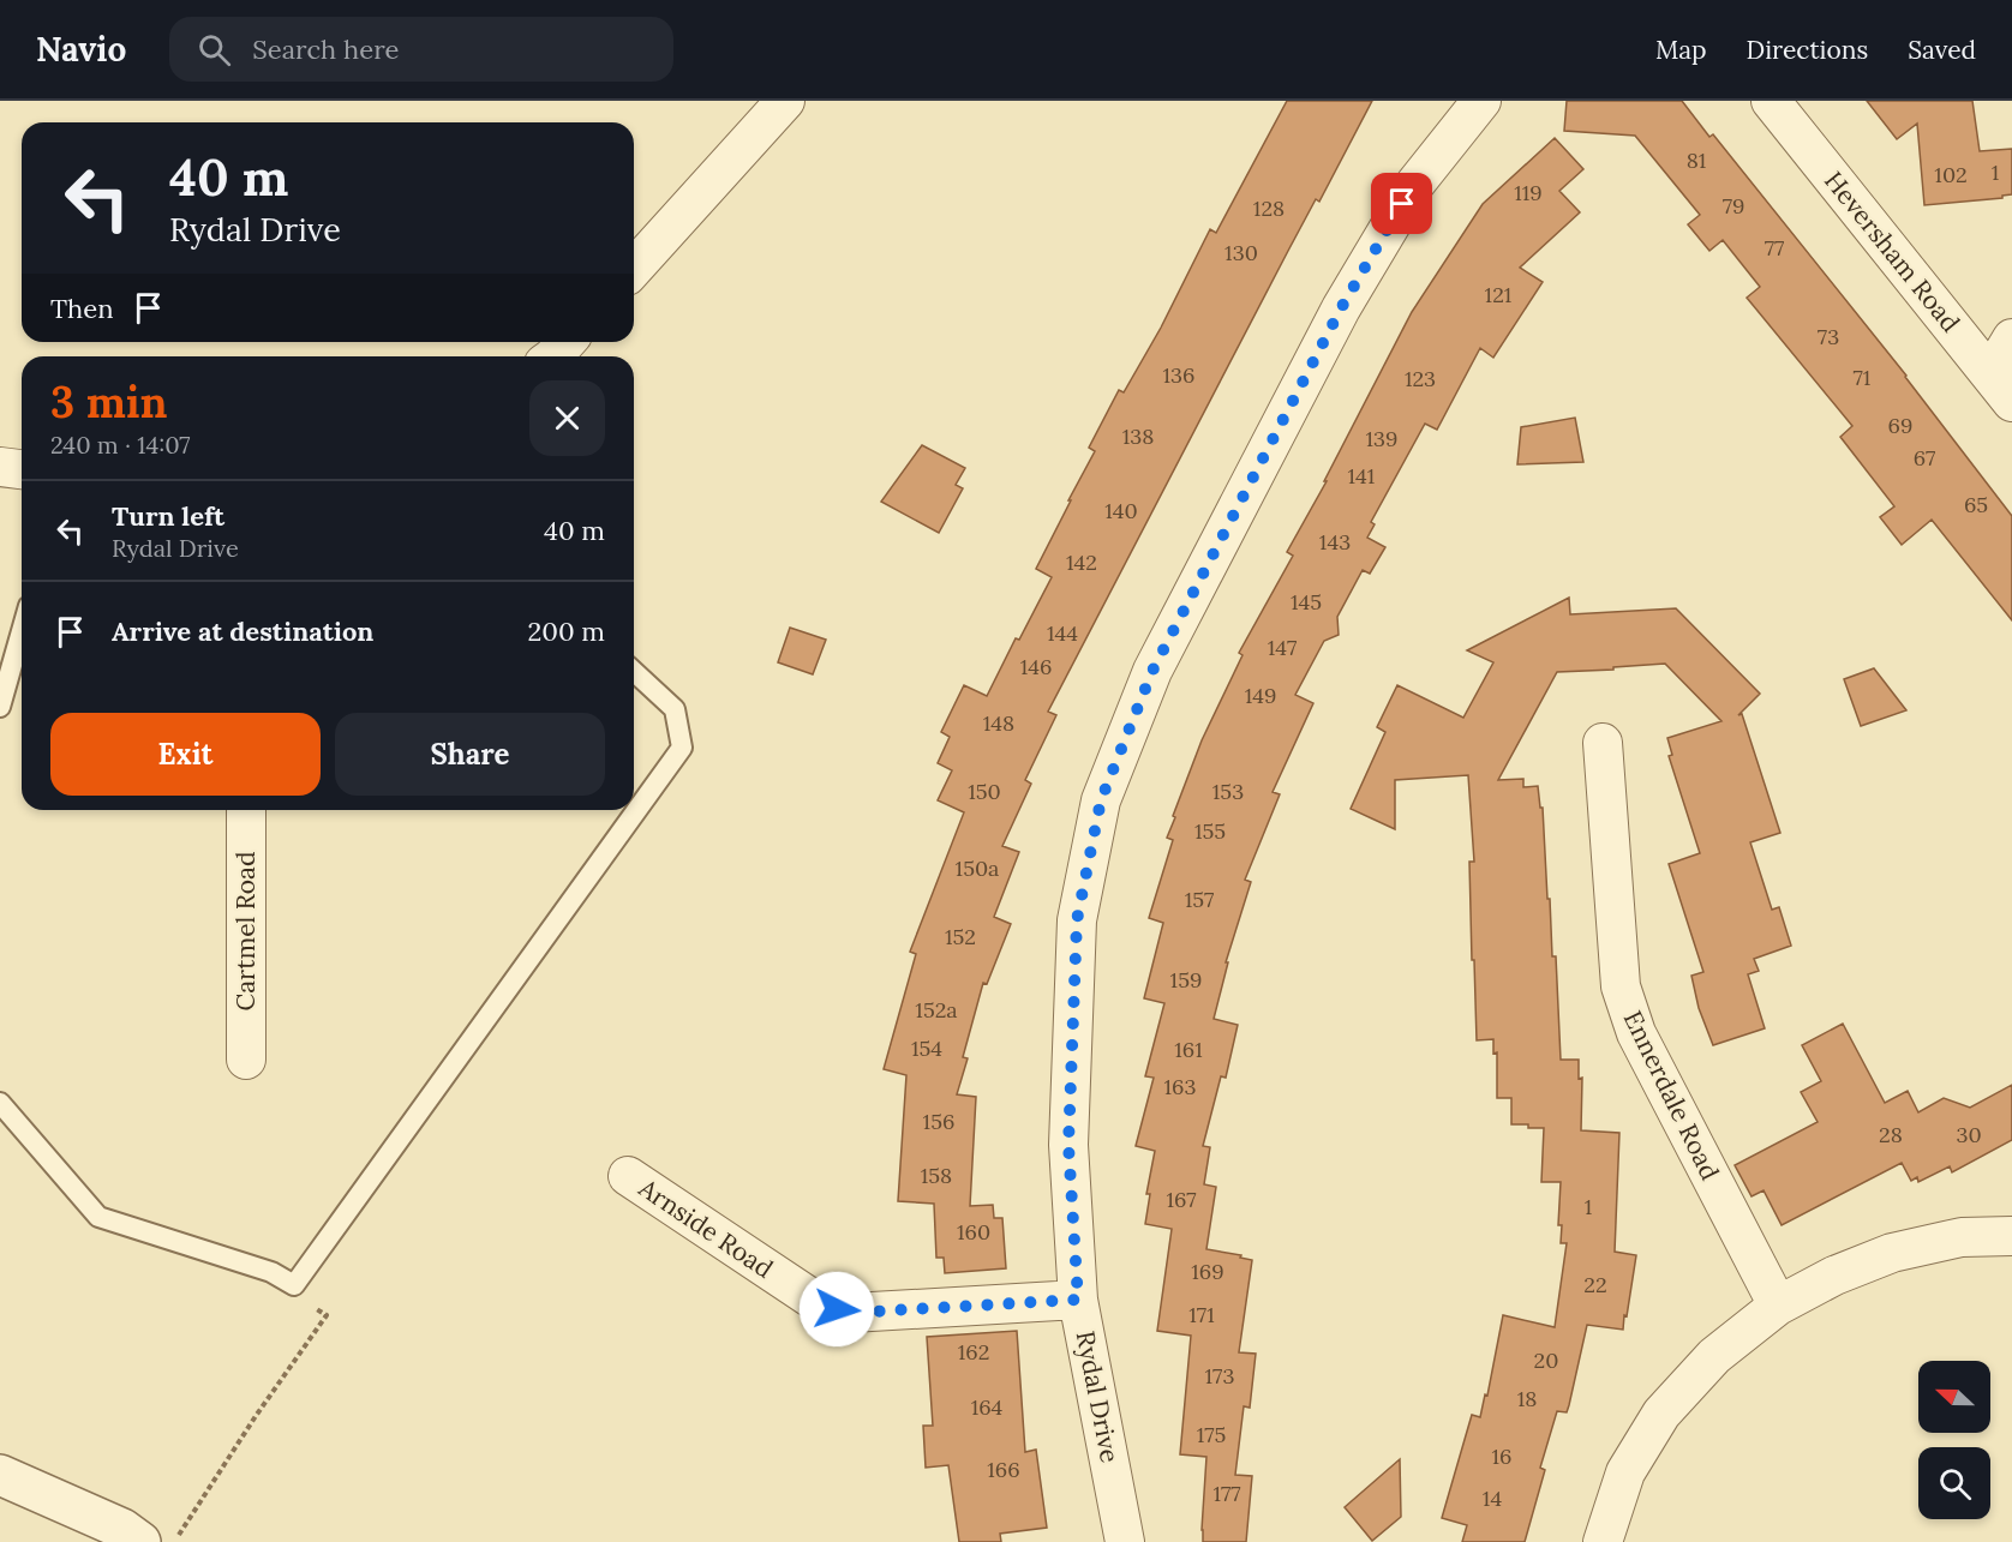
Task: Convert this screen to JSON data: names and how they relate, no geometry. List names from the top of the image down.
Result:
{
  "streets": {
    "street": [
      "Heversham Road",
      "Cartmel Road",
      "Ennerdale Road",
      "Arnside Road",
      "Rydal Drive"
    ]
  },
  "crossings": [
    ["Arnside Road", "Rydal Drive"]
  ],
  "house_numbers": [
    "81",
    "1",
    "102",
    "119",
    "79",
    "128",
    "77",
    "130",
    "121",
    "73",
    "136",
    "71",
    "123",
    "69",
    "138",
    "139",
    "67",
    "141",
    "65",
    "140",
    "143",
    "142",
    "145",
    "144",
    "147",
    "146",
    "149",
    "148",
    "150",
    "153",
    "155",
    "150a",
    "157",
    "152",
    "159",
    "152a",
    "154",
    "161",
    "163",
    "156",
    "28",
    "30",
    "158",
    "167",
    "1",
    "160",
    "169",
    "22",
    "171",
    "162",
    "20",
    "173",
    "18",
    "164",
    "175",
    "16",
    "166",
    "177",
    "14"
  ],
  "north": "left",
  "page": {
    "header": "Navio",
    "search": "Search here",
    "nav": ["Map", "Directions", "Saved"],
    "turn": ["40 m", "Rydal Drive"],
    "then": "Then",
    "heading": ["3 min", "240 m · 14:07"],
    "list": [
      {
        "name": "Turn left",
        "note": "Rydal Drive",
        "value": "40 m"
      },
      {
        "name": "Arrive at destination",
        "value": "200 m"
      }
    ],
    "buttons": ["Exit", "Share"]
  }
}
